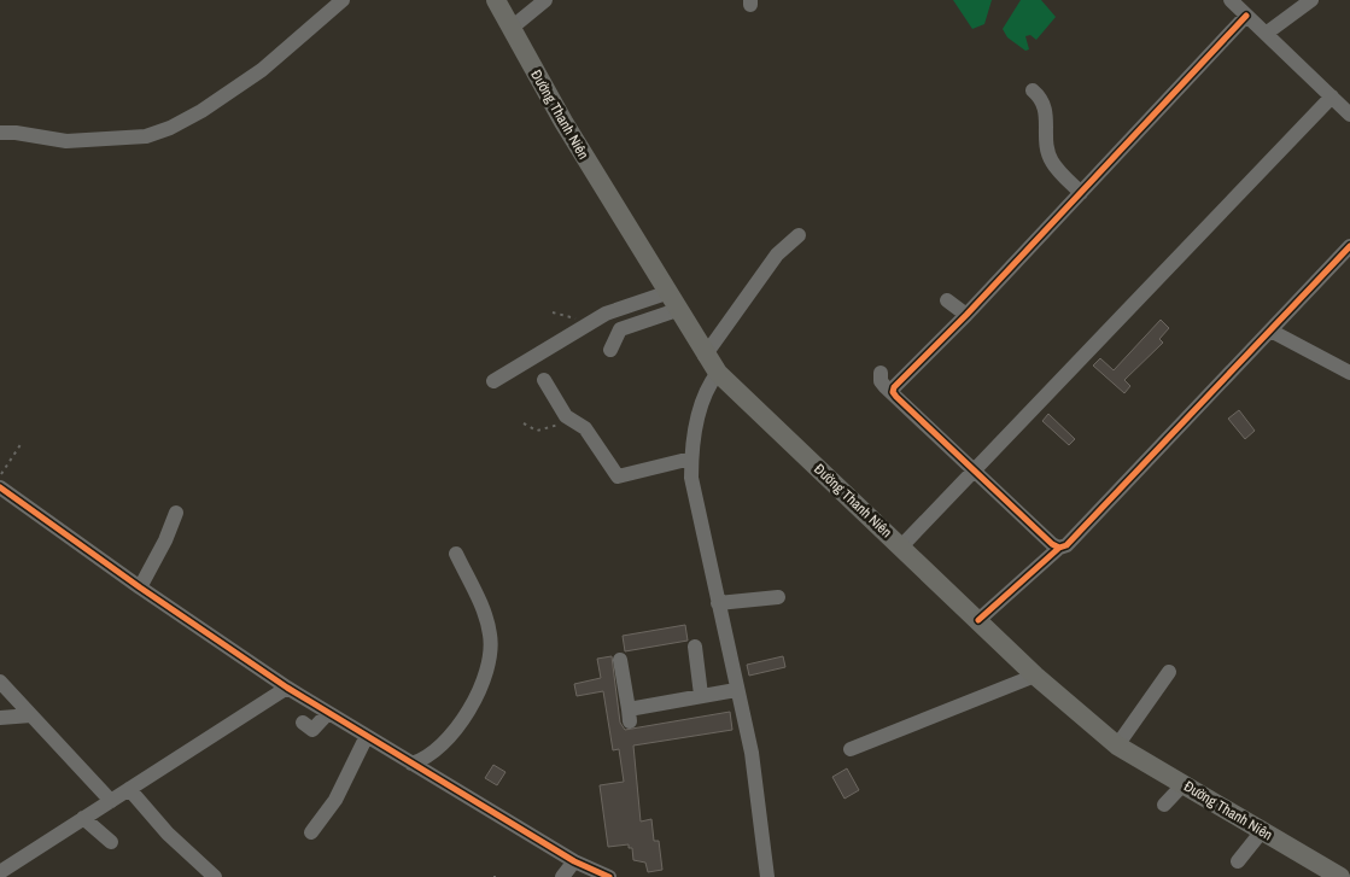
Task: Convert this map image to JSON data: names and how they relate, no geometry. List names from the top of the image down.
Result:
{
  "streets": {
    "main road": ["Đường Thanh Niên"]
  }
}
